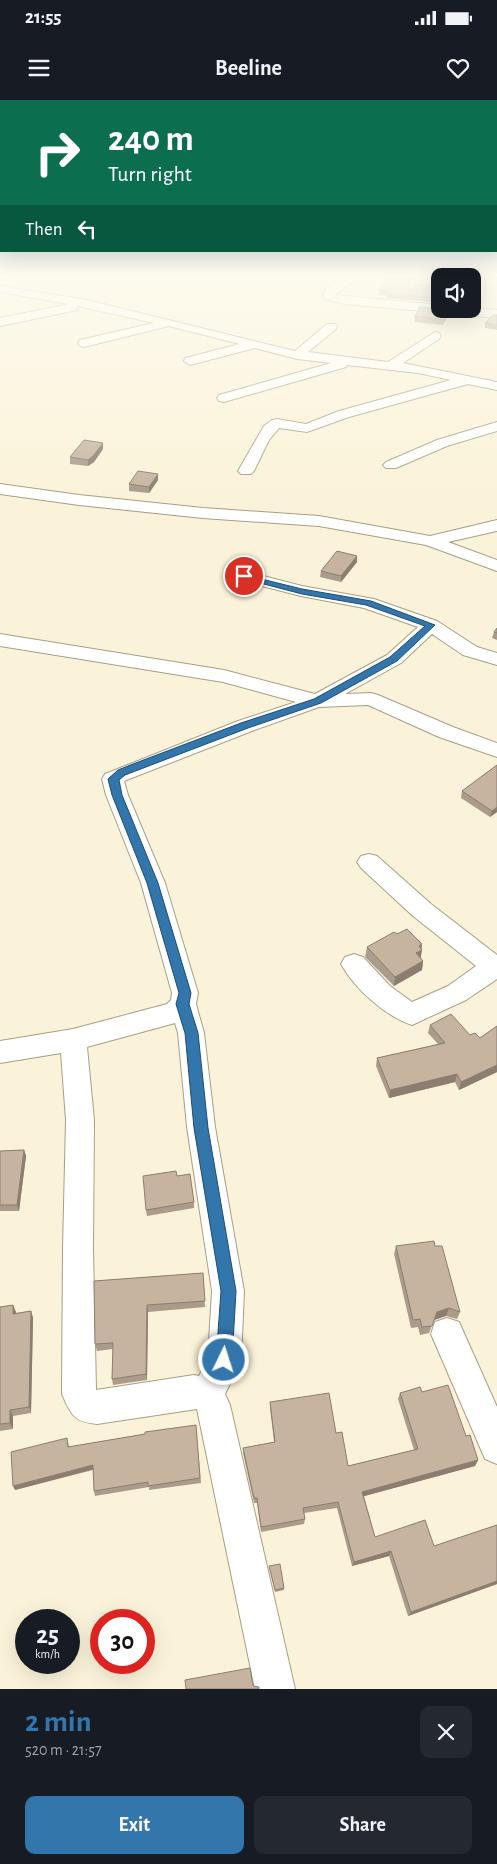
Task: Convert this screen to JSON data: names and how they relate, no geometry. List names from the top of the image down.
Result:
{
  "page": {
    "status": "21:55",
    "header": "Beeline",
    "turn": ["240 m", "Turn right"],
    "then": "Then",
    "speed": "25 km/h",
    "limit": "30",
    "heading": ["2 min", "520 m · 21:57"],
    "buttons": ["Exit", "Share"]
  }
}
